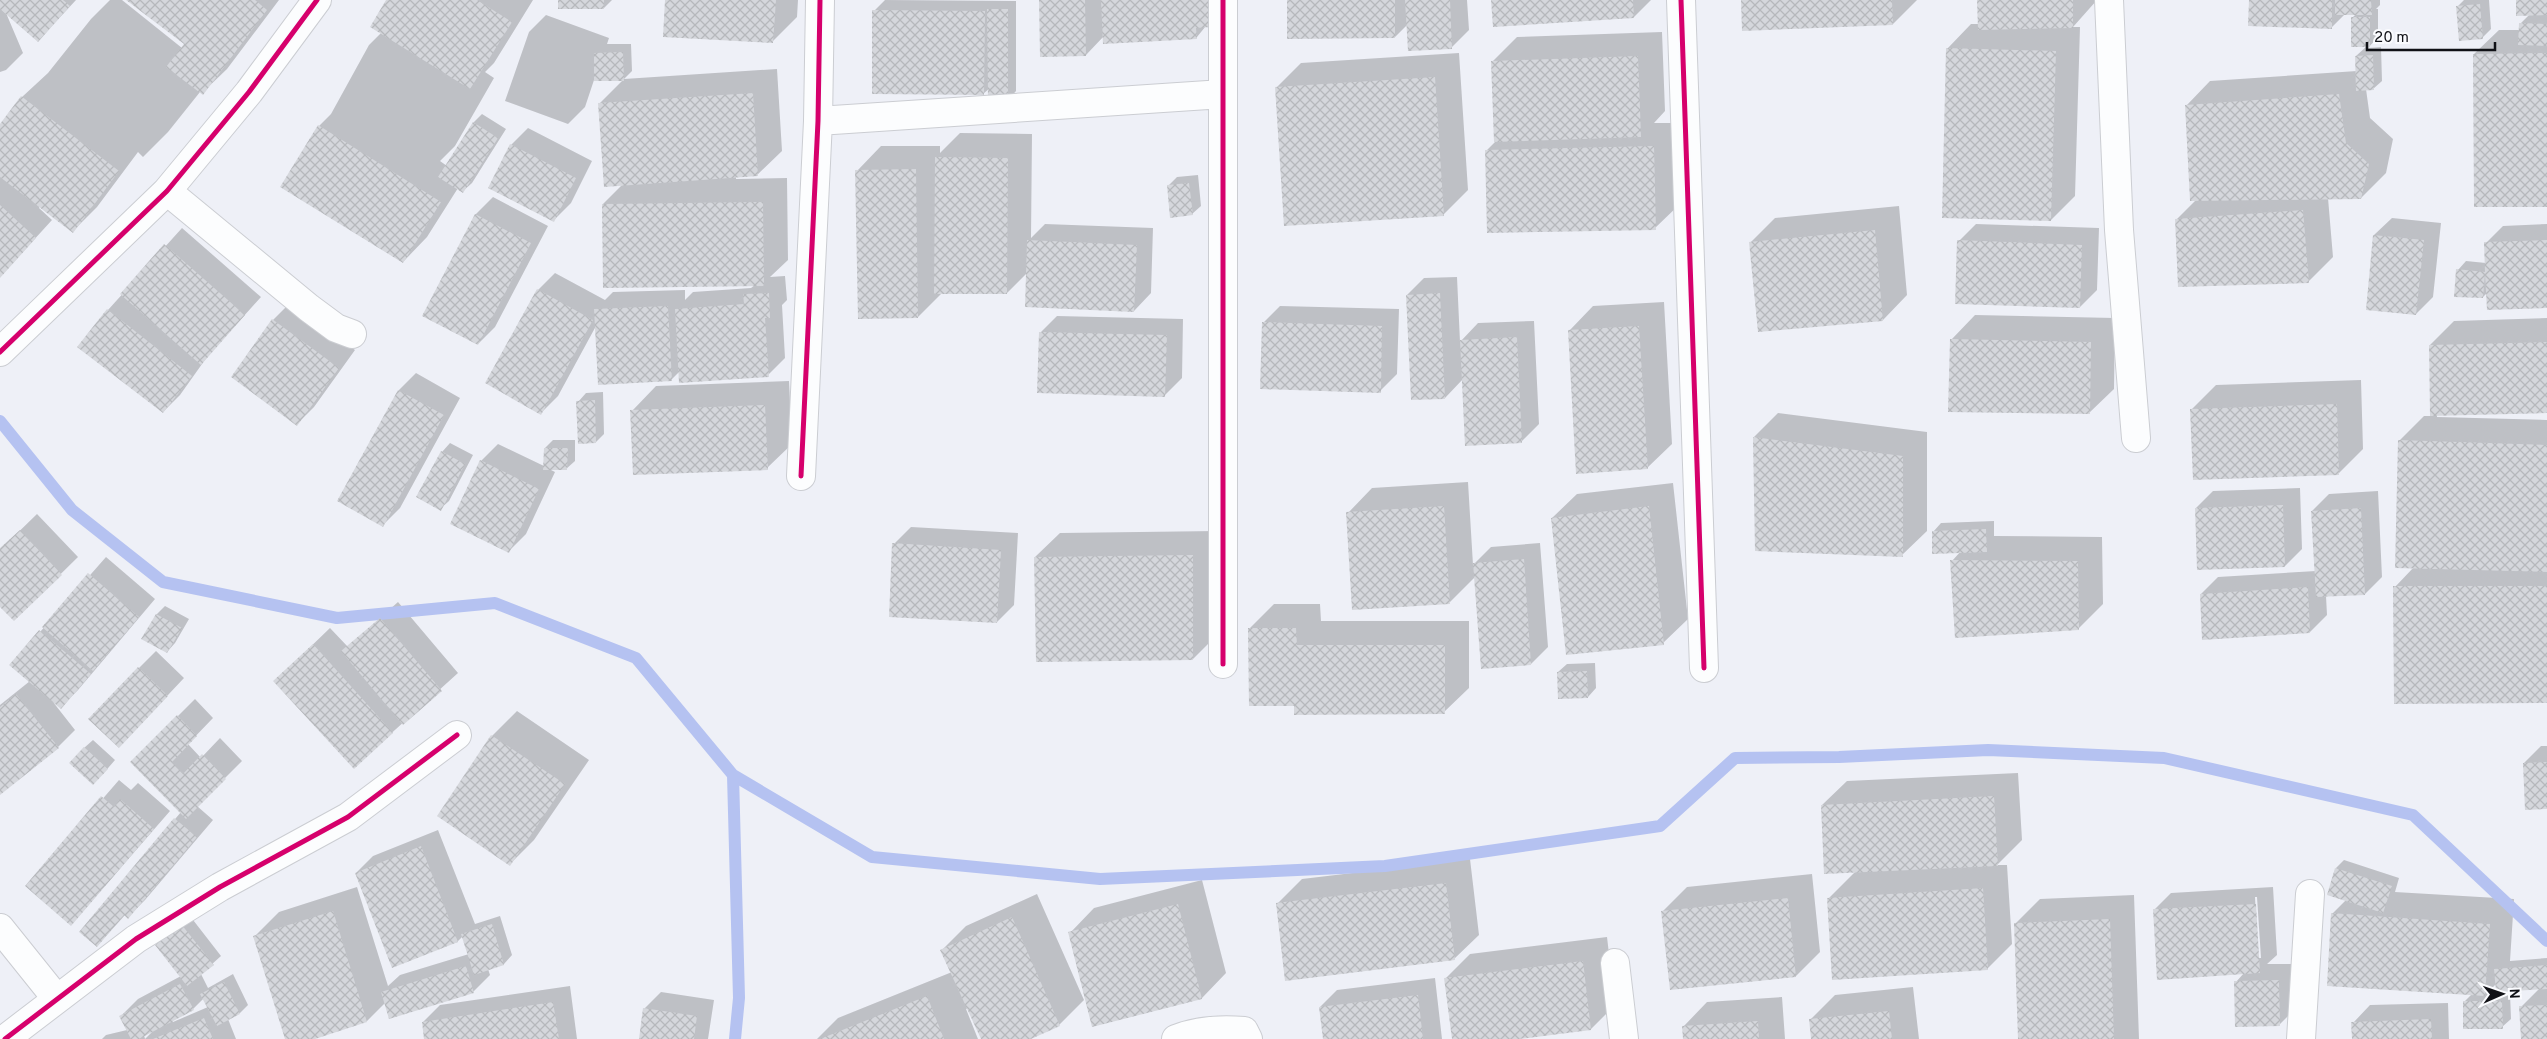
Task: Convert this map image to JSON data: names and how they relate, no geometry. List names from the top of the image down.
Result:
{
  "scale_bar": "20 m",
  "north": "right"
}
